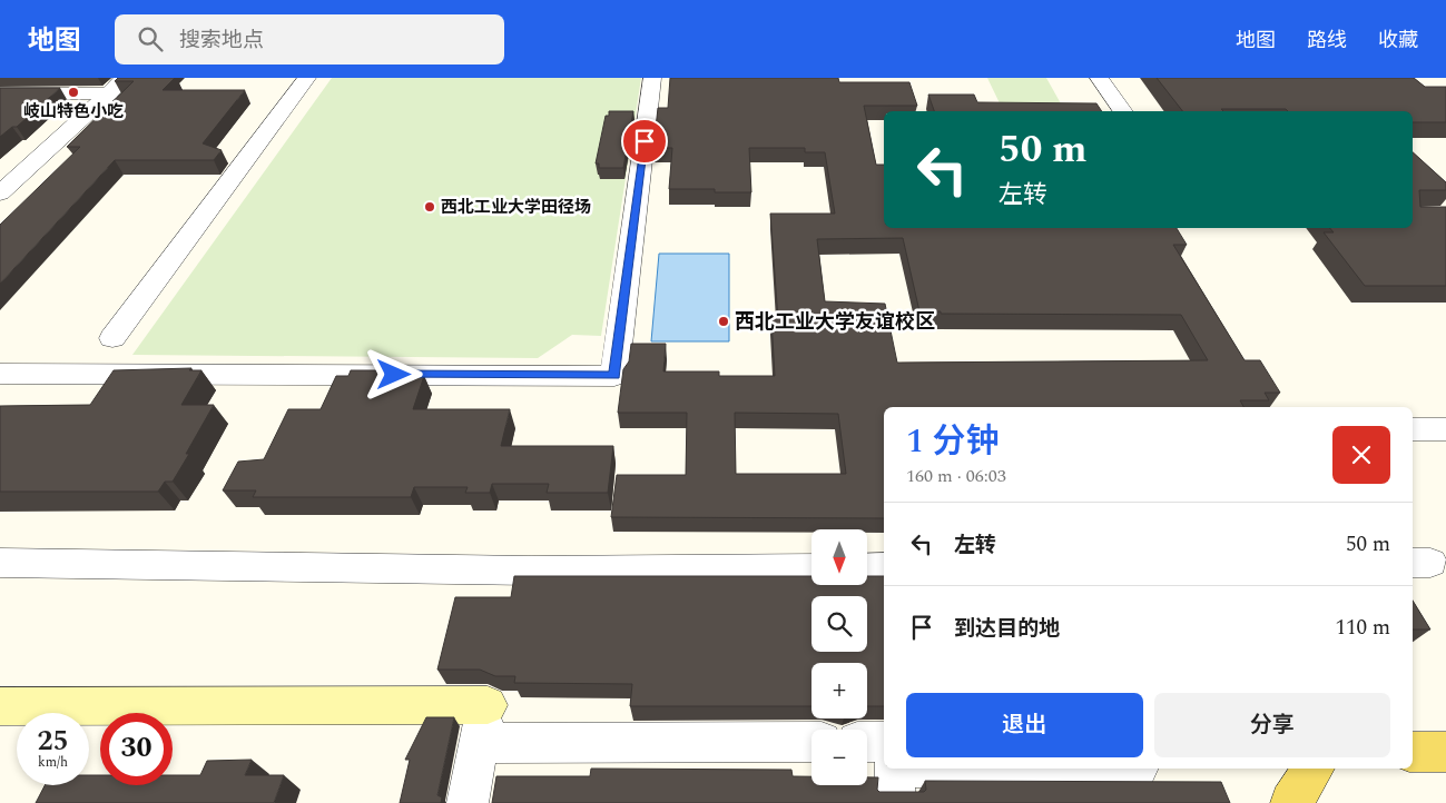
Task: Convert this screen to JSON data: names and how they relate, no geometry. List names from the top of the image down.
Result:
{
  "places": ["岐山特色小吃", "西北工业大学田径场", "西北工业大学友谊校区"],
  "north": "bottom",
  "page": {
    "header": "地图",
    "search": "搜索地点",
    "nav": ["地图", "路线", "收藏"],
    "turn": ["50 m", "左转"],
    "heading": ["1 分钟", "160 m · 06:03"],
    "list": [
      {
        "name": "左转",
        "value": "50 m"
      },
      {
        "name": "到达目的地",
        "value": "110 m"
      }
    ],
    "map_buttons": ["+", "−"],
    "buttons": ["退出", "分享"],
    "speed": "25 km/h",
    "limit": "30"
  }
}
